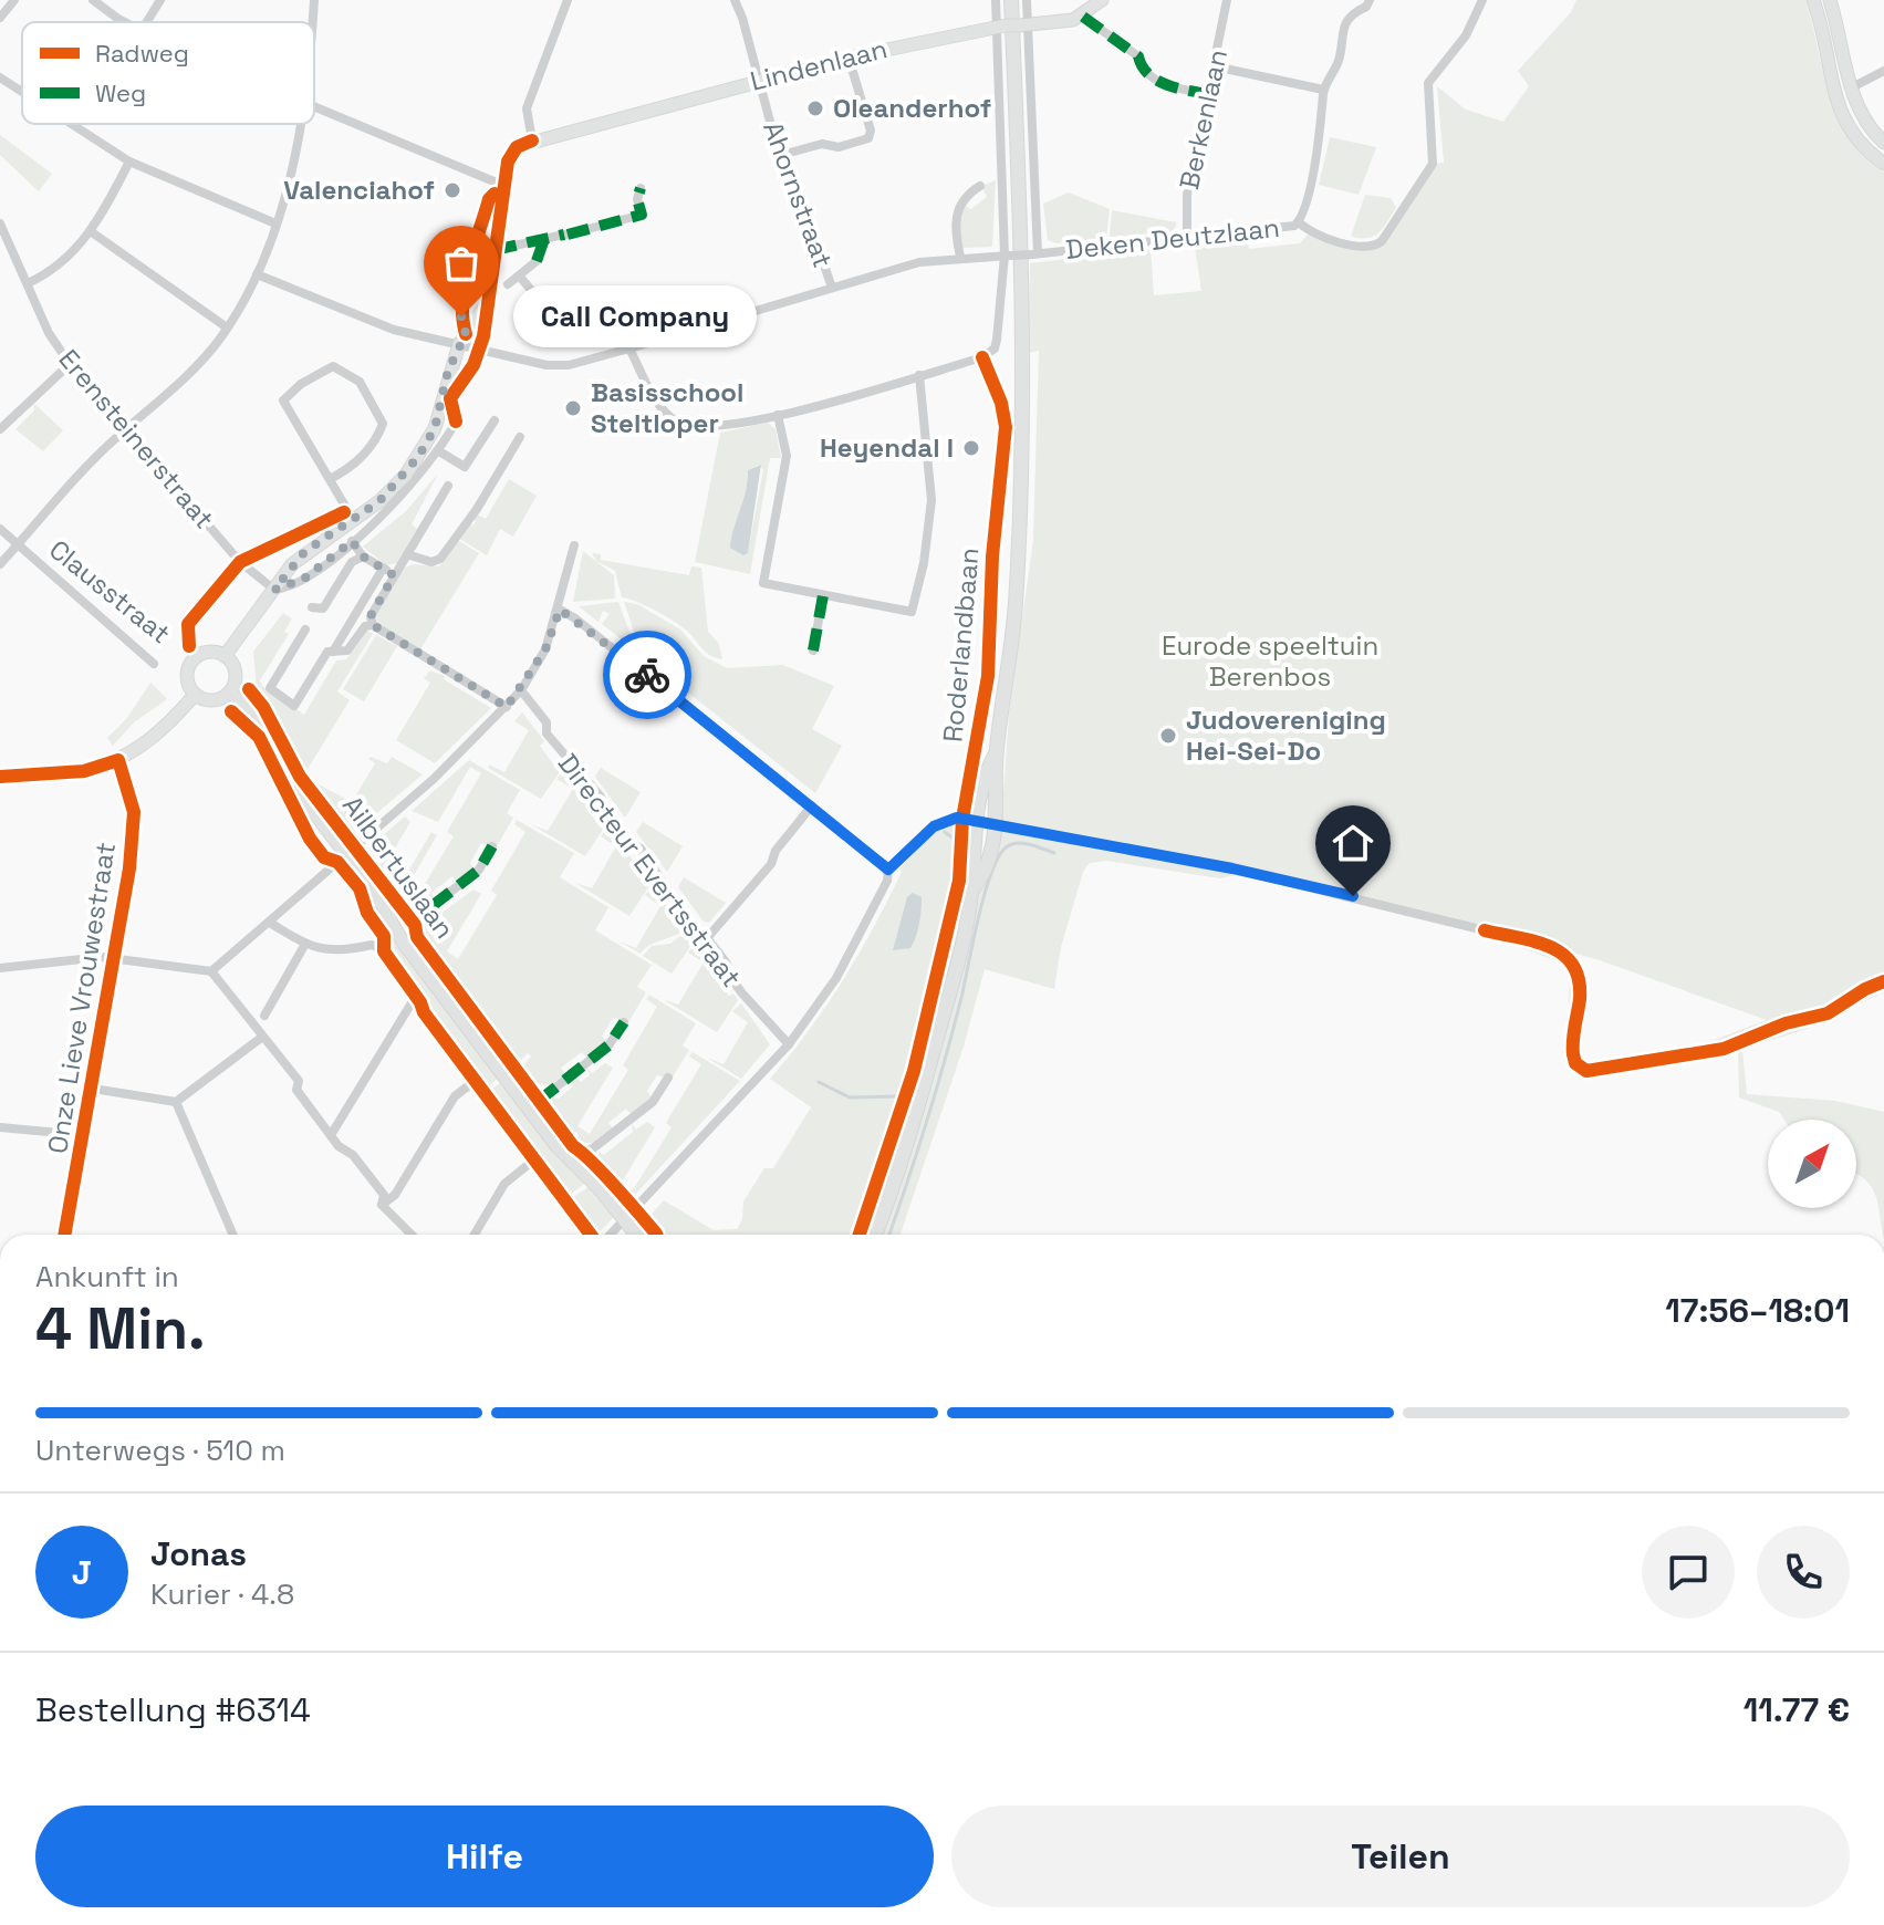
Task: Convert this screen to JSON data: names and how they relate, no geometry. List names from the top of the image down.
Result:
{
  "streets": {
    "main road": ["Roderlandbaan"],
    "street": [
      "Lindenlaan",
      "Berkenlaan",
      "Ahornstraat",
      "Deken Deutzlaan",
      "Erensteinerstraat",
      "Clausstraat",
      "Ailbertuslaan",
      "Directeur Evertsstraat",
      "Onze Lieve Vrouwestraat"
    ]
  },
  "crossings": [
    ["Lindenlaan", "Ahornstraat"],
    ["Berkenlaan", "Deken Deutzlaan"],
    ["Ahornstraat", "Deken Deutzlaan"]
  ],
  "parks": ["Eurode speeltuin Berenbos"],
  "places": [
    "Oleanderhof",
    "Valenciahof",
    "Call Company",
    "Basisschool Steltloper",
    "Heyendal I",
    "Judovereniging Hei-Sei-Do"
  ],
  "legend": ["Radweg", "Weg"],
  "north": "top right",
  "page": {
    "bubble": "Call Company",
    "heading": ["4 Min.", "Ankunft in", "17:56–18:01"],
    "panel": [
      "Jonas",
      "Kurier · 4.8",
      "Bestellung #6314",
      "11.77 €"
    ],
    "bar": "Unterwegs · 510 m",
    "round": "J",
    "buttons": ["Hilfe", "Teilen"]
  }
}
